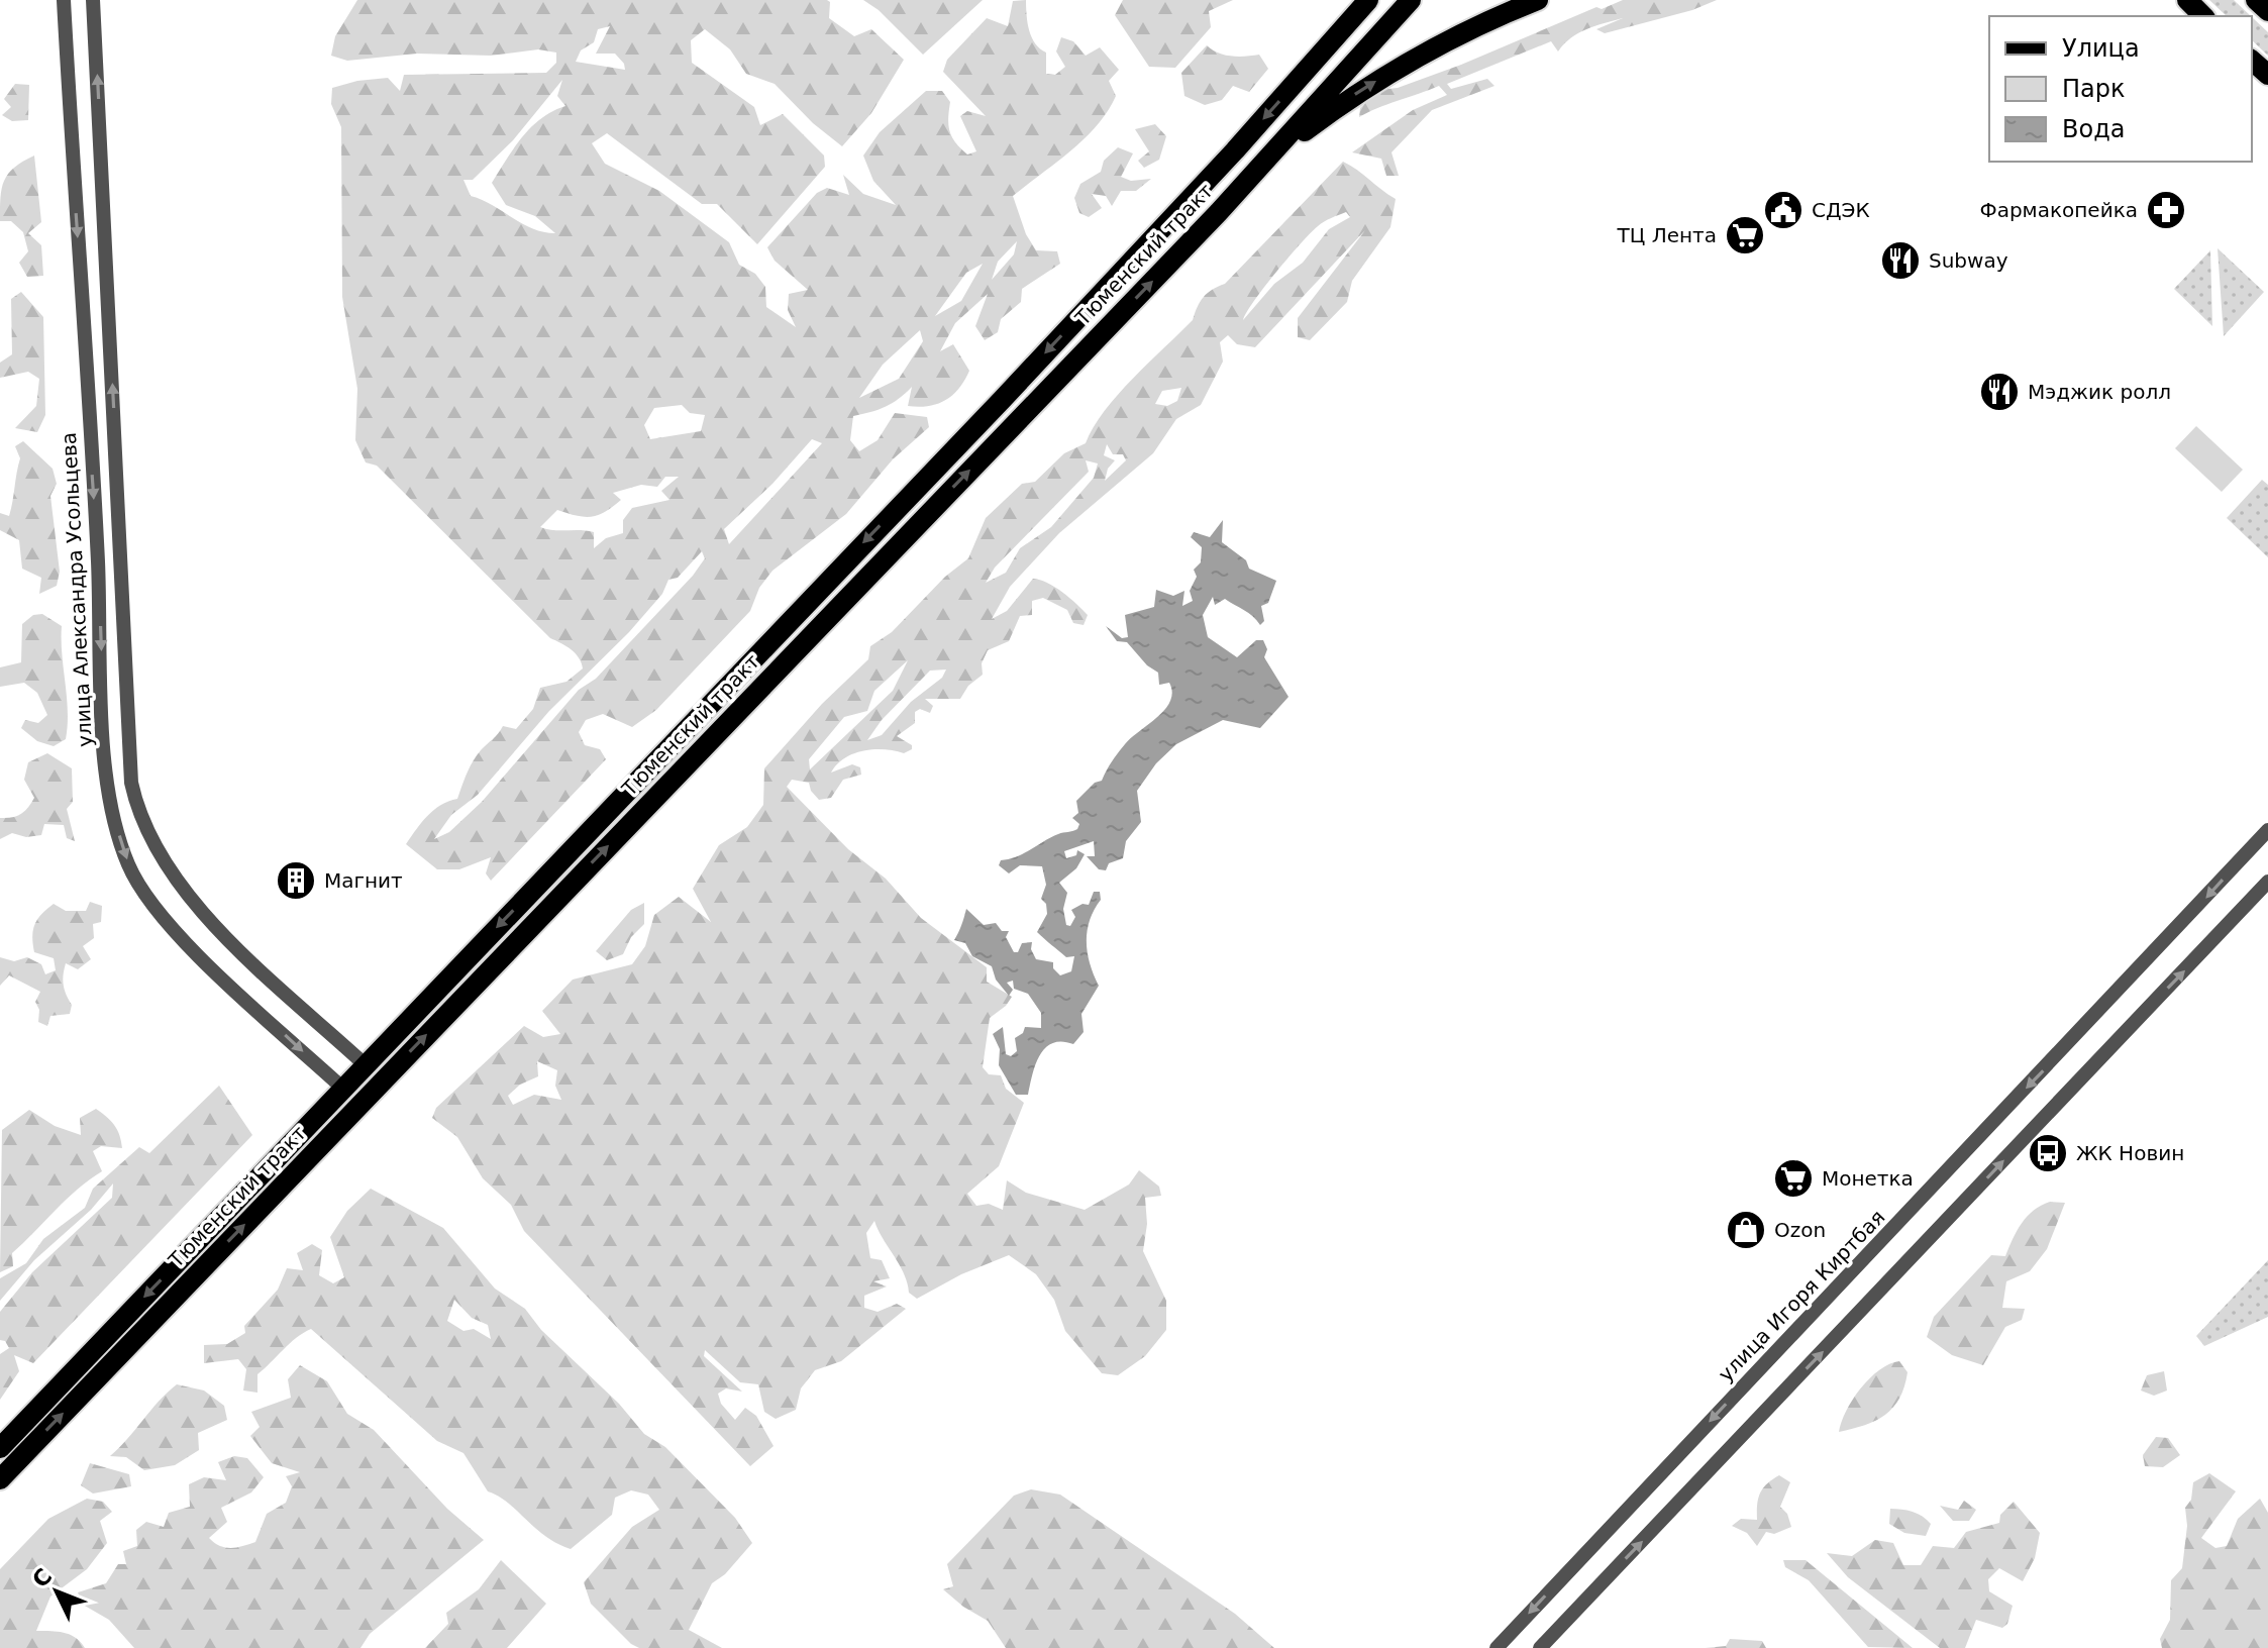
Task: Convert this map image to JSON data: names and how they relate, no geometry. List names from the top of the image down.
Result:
{
  "streets": {
    "main road": ["Тюменский тракт"],
    "street": ["улица Александра Усольцева", "улица Игоря Киртбая"]
  },
  "crossings": [
    ["Тюменский тракт", "улица Александра Усольцева"]
  ],
  "places": {
    "public building": ["СДЭК"],
    "pharmacy": ["Фармакопейка"],
    "supermarket": ["ТЦ Лента", "Монетка"],
    "restaurant": ["Subway", "Мэджик ролл"],
    "building": ["Магнит"],
    "bus stop": ["ЖК Новин"],
    "shop": ["Ozon"]
  },
  "legend": ["Улица", "Парк", "Вода"],
  "north": "top left"
}
